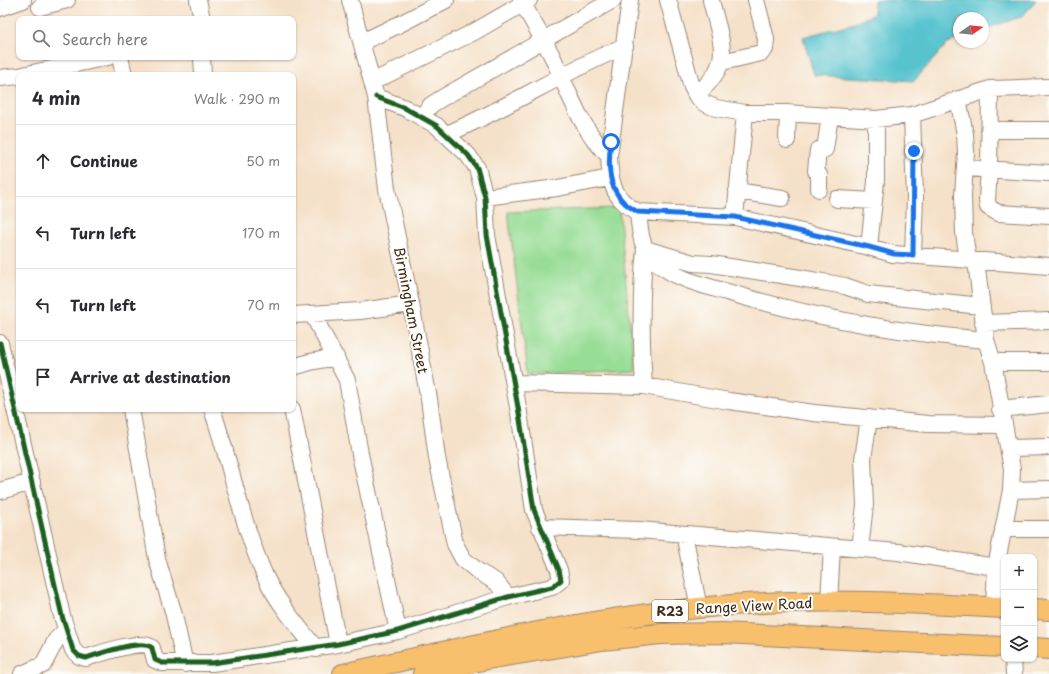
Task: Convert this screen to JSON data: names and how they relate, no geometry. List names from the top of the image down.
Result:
{
  "streets": {
    "main road": ["Range View Road", "R23"],
    "street": ["Birmingham Street"]
  },
  "north": "right",
  "page": {
    "search": "Search here",
    "heading": ["4 min", "Walk · 290 m"],
    "list": [
      ["Continue", "50 m"],
      ["Turn left", "170 m"],
      ["Turn left", "70 m"],
      "Arrive at destination"
    ],
    "map_buttons": ["+", "−"]
  }
}
